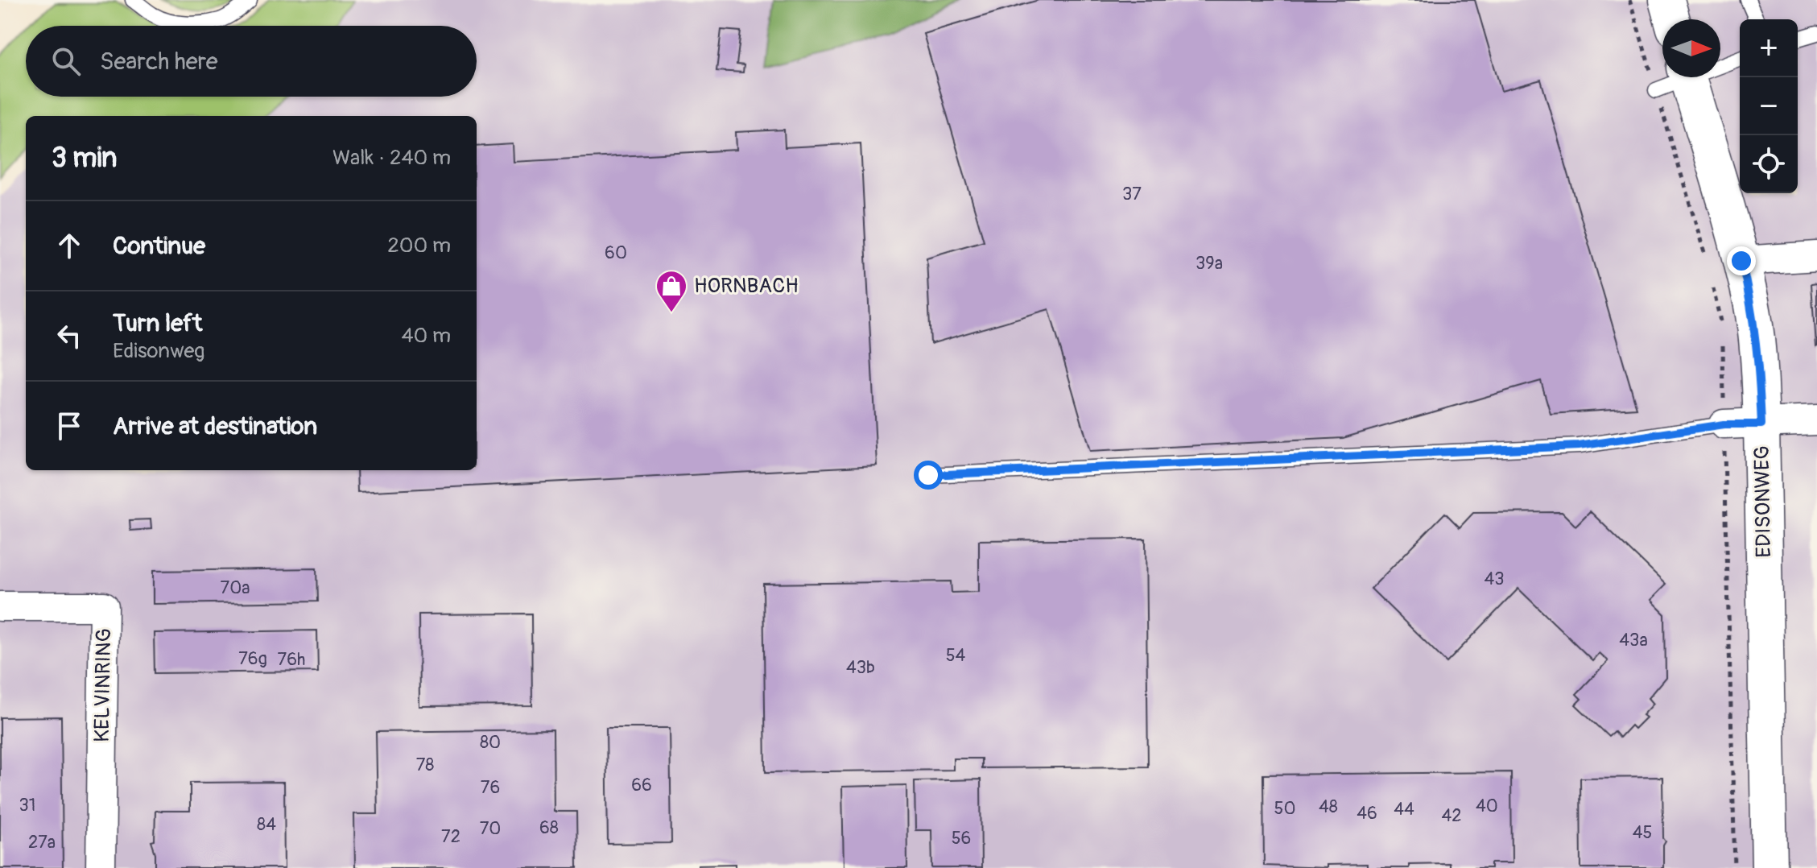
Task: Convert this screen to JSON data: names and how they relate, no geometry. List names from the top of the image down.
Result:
{
  "streets": {
    "street": ["EDISONWEG", "KELVINRING"]
  },
  "places": {
    "shop": ["HORNBACH"]
  },
  "house_numbers": [
    "37",
    "60",
    "39a",
    "43",
    "70a",
    "43a",
    "54",
    "76g",
    "76h",
    "43b",
    "80",
    "78",
    "66",
    "76",
    "31",
    "40",
    "48",
    "50",
    "44",
    "46",
    "42",
    "84",
    "68",
    "70",
    "45",
    "72",
    "56",
    "27a"
  ],
  "north": "right",
  "page": {
    "map_buttons": ["+", "−"],
    "search": "Search here",
    "heading": ["3 min", "Walk · 240 m"],
    "list": [
      ["Continue", "200 m"],
      ["Turn left", "Edisonweg", "40 m"],
      "Arrive at destination"
    ]
  }
}
